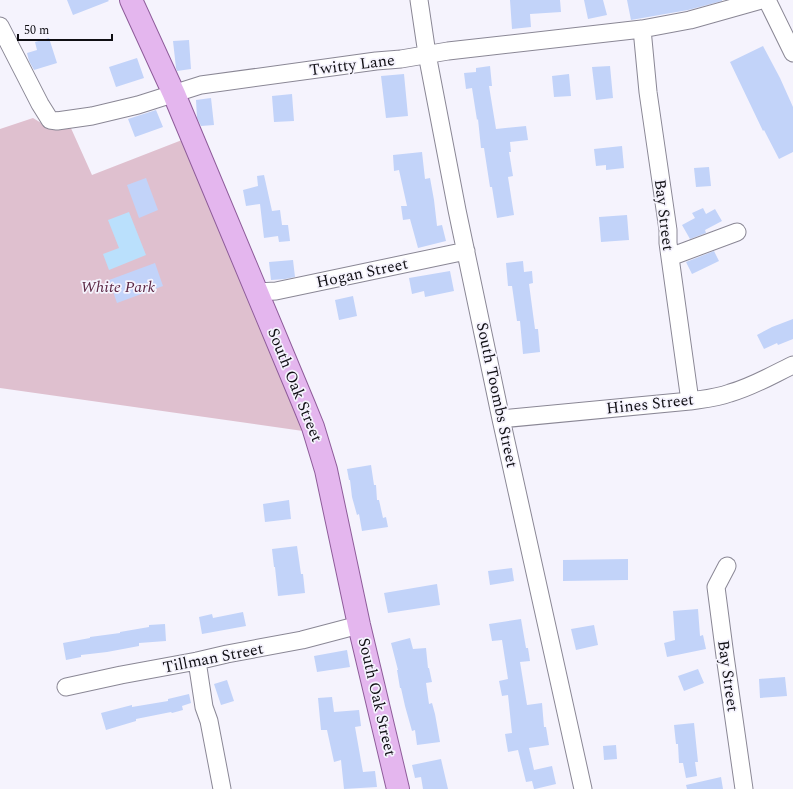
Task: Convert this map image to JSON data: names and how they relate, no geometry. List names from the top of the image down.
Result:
{
  "streets": {
    "main road": ["South Oak Street"],
    "street": [
      "Twitty Lane",
      "Bay Street",
      "Hogan Street",
      "South Toombs Street",
      "Hines Street",
      "Tillman Street"
    ]
  },
  "crossings": [
    ["Twitty Lane", "Bay Street"],
    ["Twitty Lane", "South Oak Street"],
    ["Twitty Lane", "South Toombs Street"],
    ["Bay Street", "Hines Street"],
    ["Hogan Street", "South Oak Street"],
    ["Hogan Street", "South Toombs Street"],
    ["South Oak Street", "Tillman Street"],
    ["South Toombs Street", "Hines Street"]
  ],
  "parks": ["White Park"],
  "scale_bar": "50 m"
}
